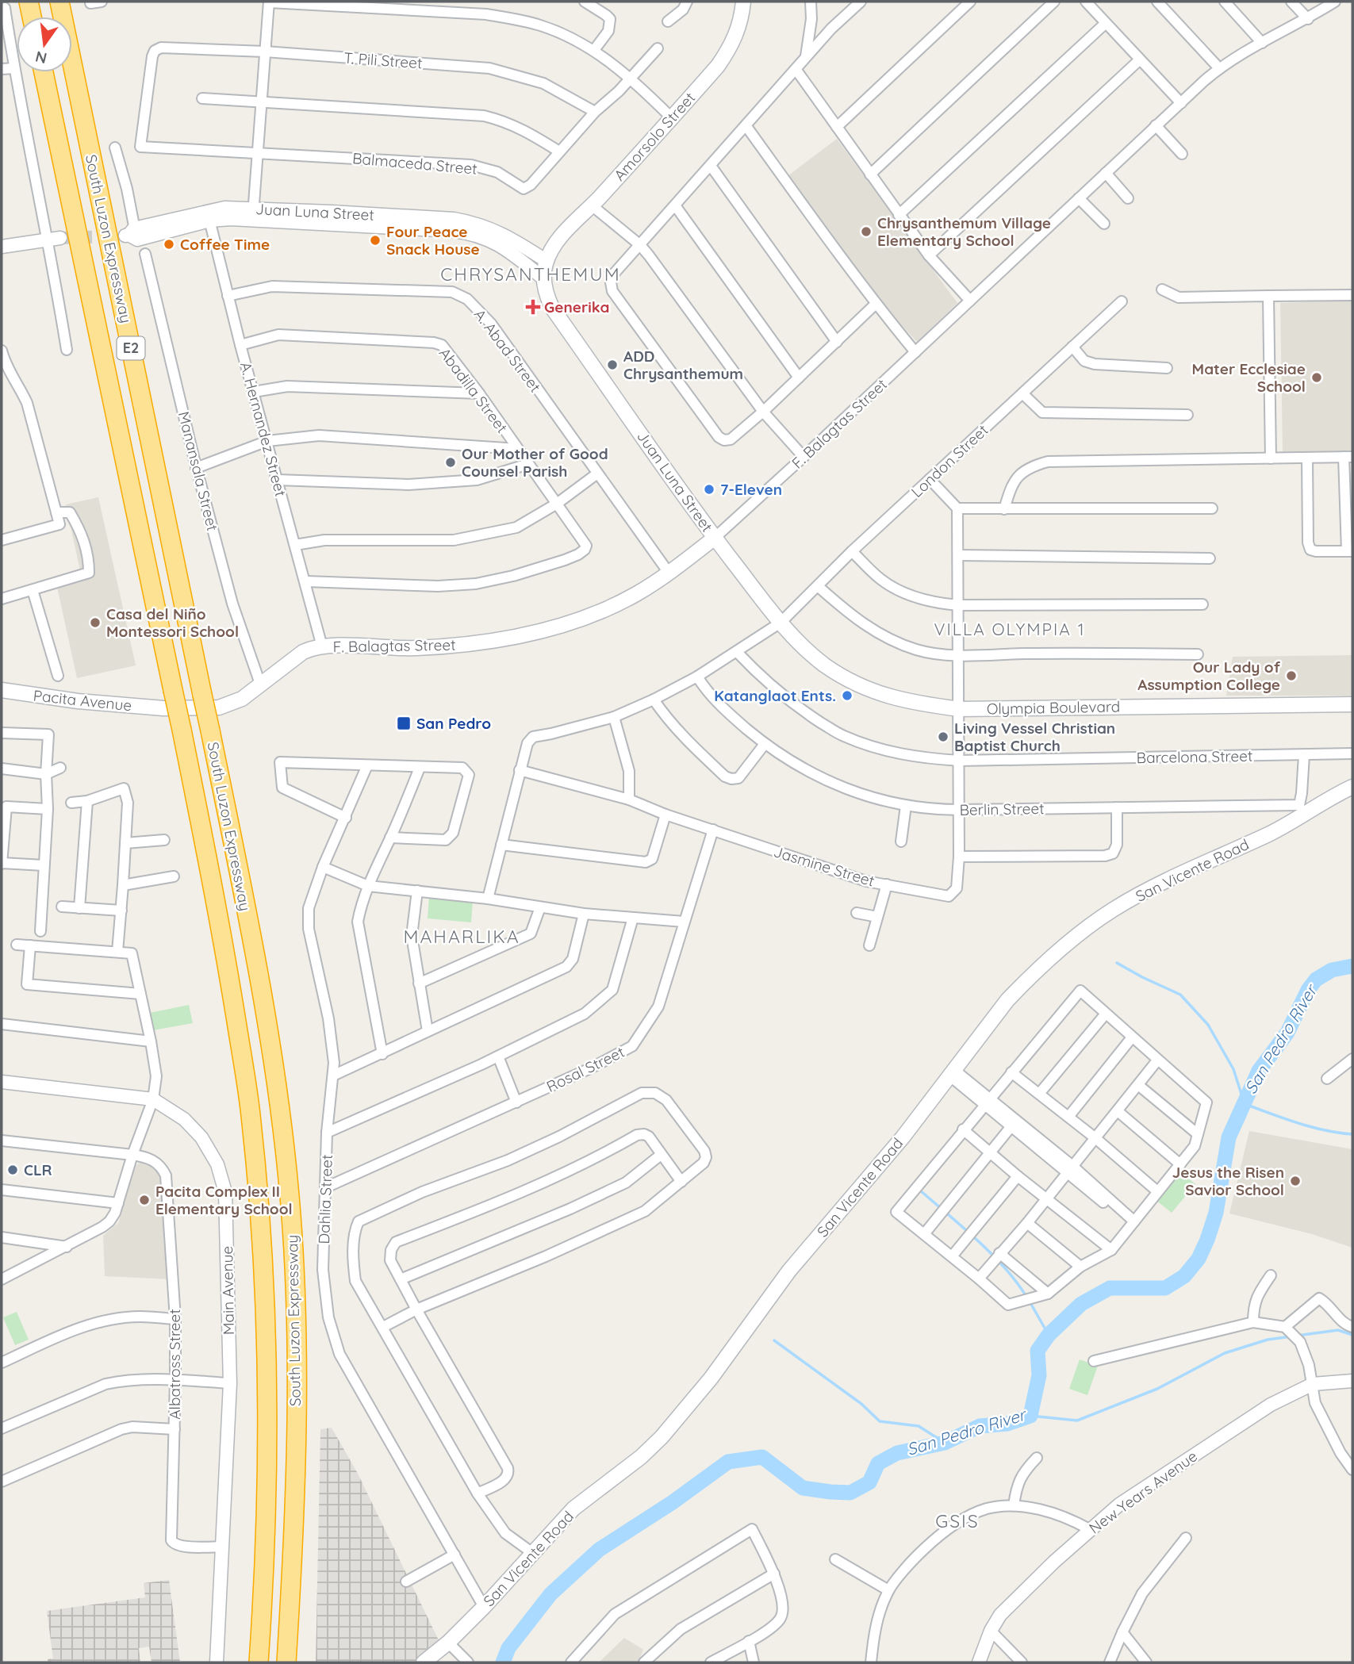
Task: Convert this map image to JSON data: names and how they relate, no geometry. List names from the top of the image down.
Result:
{
  "streets": {
    "highway": ["South Luzon Expressway", "E2"],
    "main road": [
      "Amorsolo Street",
      "Juan Luna Street",
      "F. Balagtas Street",
      "Pacita Avenue",
      "Olympia Boulevard",
      "San Vicente Road"
    ],
    "street": [
      "T. Pili Street",
      "Balmaceda Street",
      "A. Abad Street",
      "Abadilla Street",
      "A. Hernandez Street",
      "London Street",
      "Manansala Street",
      "Barcelona Street",
      "Berlin Street",
      "Jasmine Street",
      "Rosal Street",
      "Dahlia Street",
      "Main Avenue",
      "Albatross Street",
      "New Years Avenue"
    ]
  },
  "crossings": [
    ["T. Pili Street", "Balmaceda Street"],
    ["Amorsolo Street", "Juan Luna Street"],
    ["Juan Luna Street", "F. Balagtas Street"],
    ["Juan Luna Street", "A. Hernandez Street"],
    ["Juan Luna Street", "London Street"],
    ["Juan Luna Street", "Olympia Boulevard"],
    ["A. Abad Street", "F. Balagtas Street"],
    ["A. Abad Street", "A. Hernandez Street"],
    ["Abadilla Street", "A. Hernandez Street"],
    ["F. Balagtas Street", "A. Hernandez Street"],
    ["F. Balagtas Street", "Manansala Street"],
    ["F. Balagtas Street", "Pacita Avenue"],
    ["London Street", "Olympia Boulevard"],
    ["London Street", "Barcelona Street"],
    ["London Street", "Berlin Street"],
    ["London Street", "Jasmine Street"],
    ["Olympia Boulevard", "Jasmine Street"],
    ["Barcelona Street", "Berlin Street"],
    ["Barcelona Street", "Jasmine Street"],
    ["Berlin Street", "Jasmine Street"],
    ["Jasmine Street", "Rosal Street"],
    ["San Vicente Road", "Dahlia Street"],
    ["Rosal Street", "Dahlia Street"],
    ["Main Avenue", "Albatross Street"]
  ],
  "districts": [
    "CHRYSANTHEMUM",
    "VILLA OLYMPIA 1",
    "MAHARLIKA",
    "GSIS"
  ],
  "water": ["San Pedro River"],
  "places": {
    "other": [
      "Chrysanthemum Village Elementary School",
      "Four Peace Snack House",
      "Coffee Time",
      "ADD Chrysanthemum",
      "Mater Ecclesiae School",
      "Our Mother of Good Counsel Parish",
      "7-Eleven",
      "Casa del Niño Montessori School",
      "Our Lady of Assumption College",
      "Katanglaot Ents.",
      "Living Vessel Christian Baptist Church",
      "CLR",
      "Jesus the Risen Savior School",
      "Pacita Complex II Elementary School"
    ],
    "health": ["Generika"],
    "transit": ["San Pedro"]
  },
  "north": "bottom"
}
